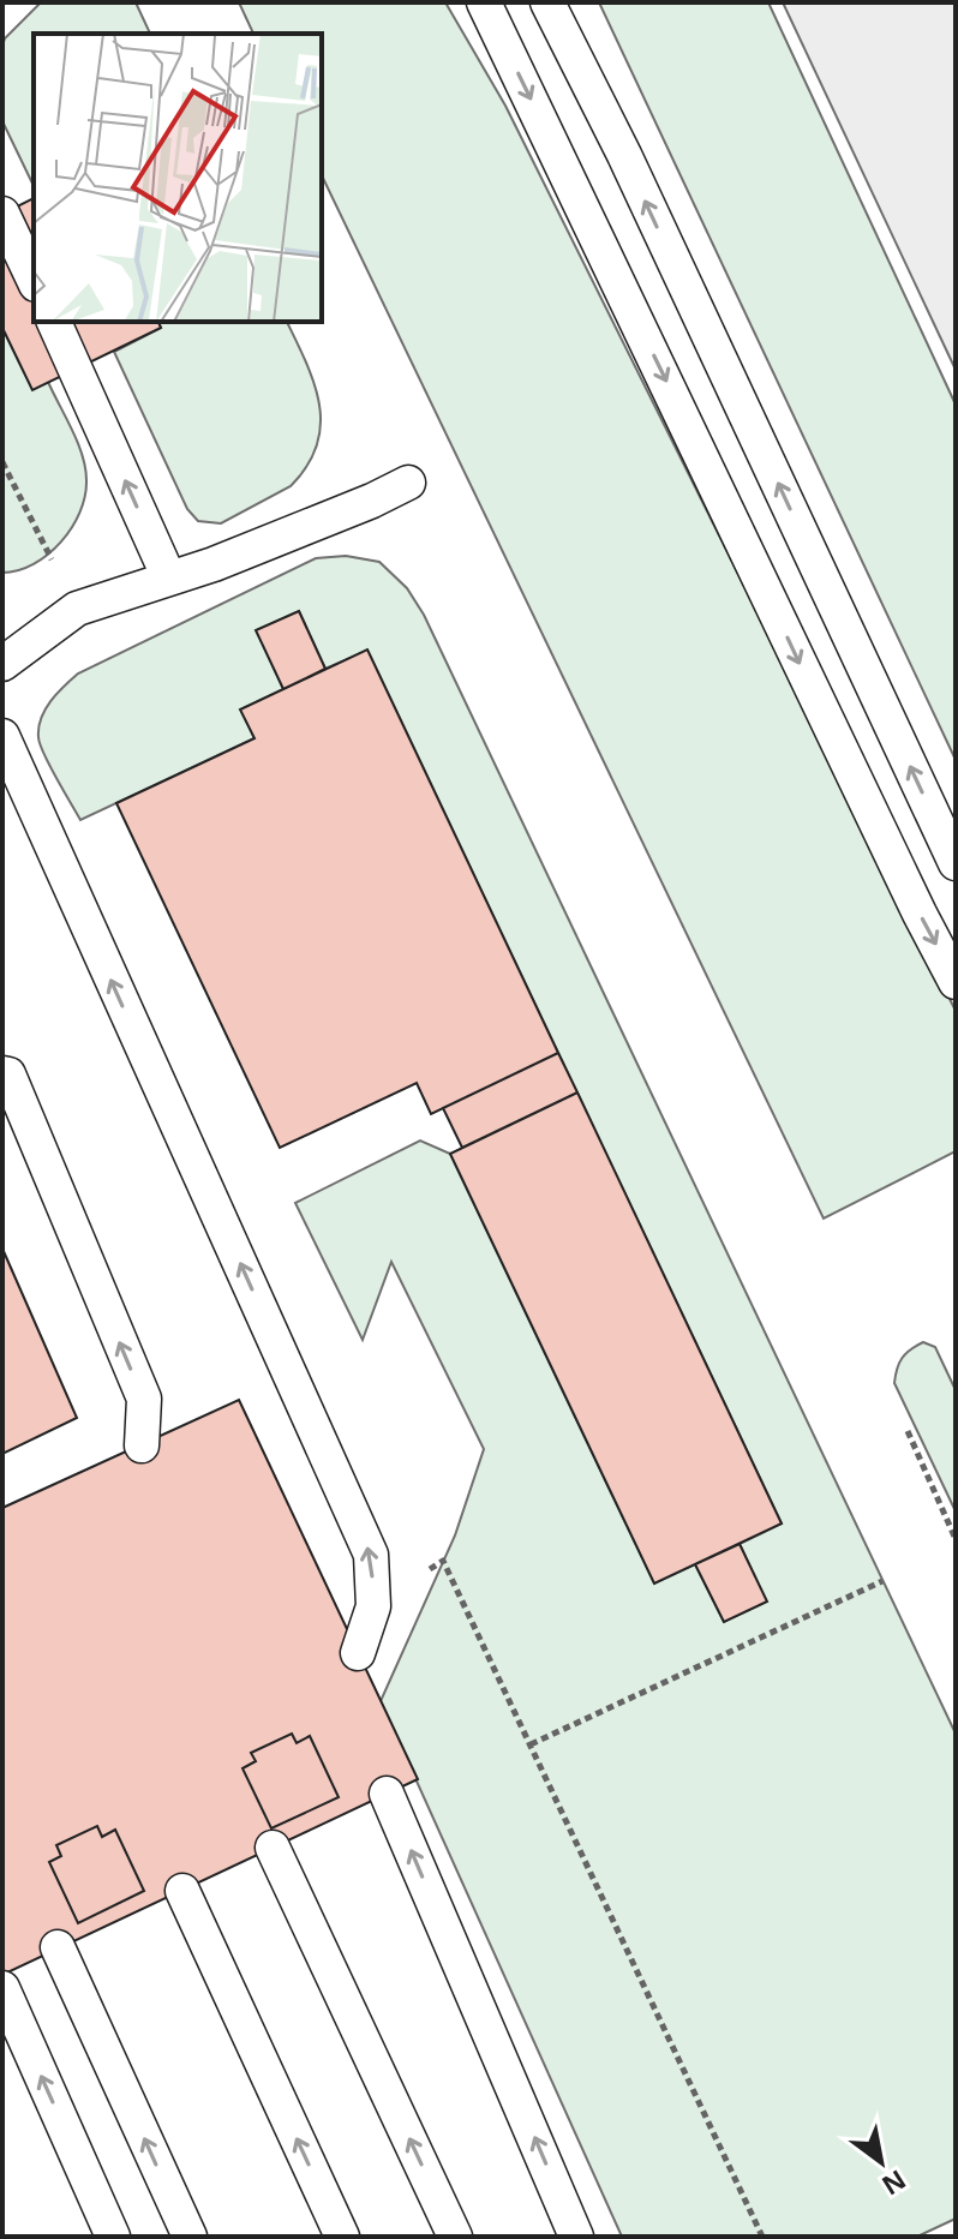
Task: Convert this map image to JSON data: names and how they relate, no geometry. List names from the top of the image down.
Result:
{
  "north": "bottom right"
}
